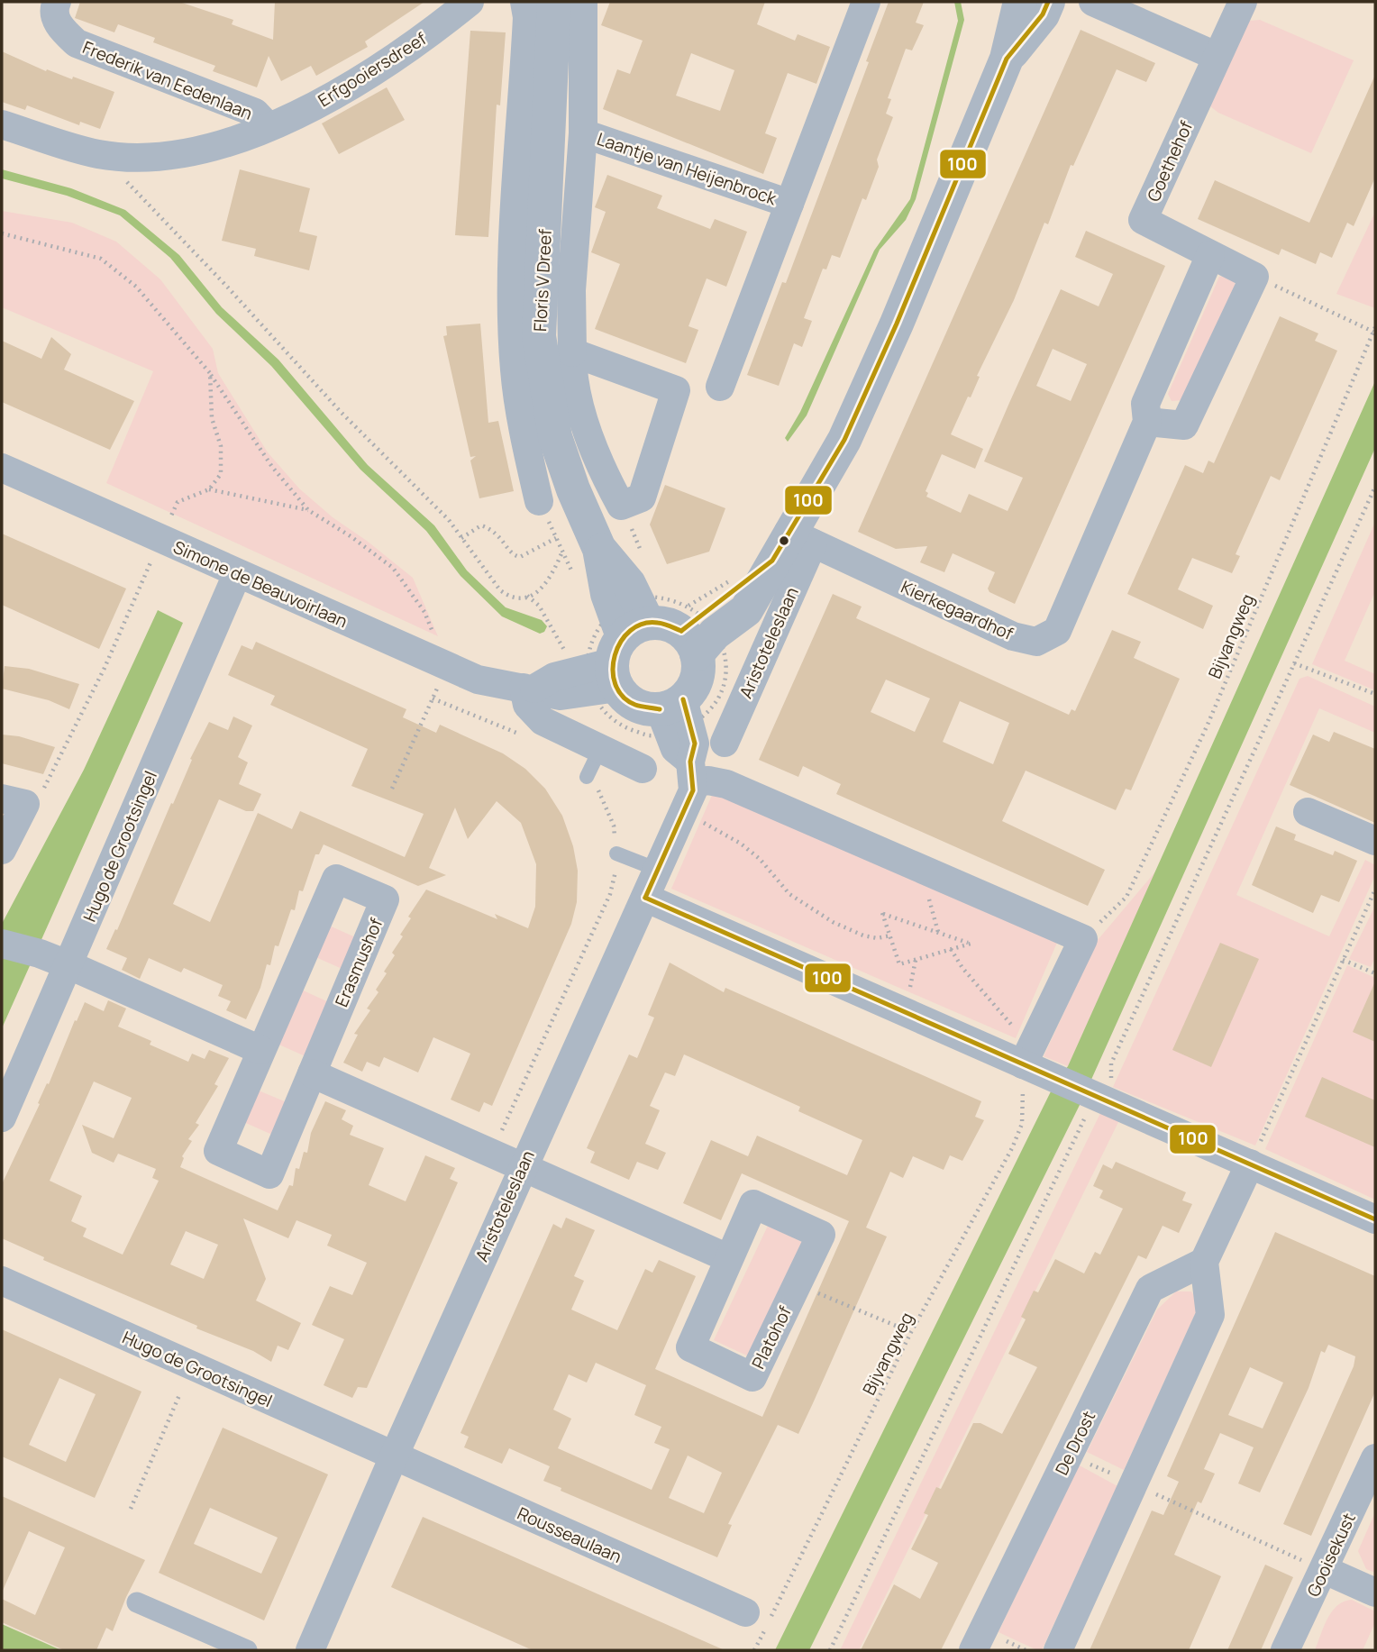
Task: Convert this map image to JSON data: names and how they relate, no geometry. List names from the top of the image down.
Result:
{
  "streets": {
    "street": [
      "Erfgooiersdreef",
      "Frederik van Eedenlaan",
      "Goethehof",
      "Laantje van Heijenbrock",
      "Floris V Dreef",
      "Simone de Beauvoirlaan",
      "Kierkegaardhof",
      "Aristoteleslaan",
      "Hugo de Grootsingel",
      "Erasmushof",
      "Platohof",
      "De Drost",
      "Rousseaulaan",
      "Gooisekust"
    ],
    "path": ["Bijvangweg"]
  },
  "crossings": [
    ["Erfgooiersdreef", "Frederik van Eedenlaan"],
    ["Goethehof", "Kierkegaardhof"],
    ["Laantje van Heijenbrock", "Floris V Dreef"],
    ["Floris V Dreef", "Simone de Beauvoirlaan"],
    ["Simone de Beauvoirlaan", "Hugo de Grootsingel"],
    ["Kierkegaardhof", "Aristoteleslaan"],
    ["Bijvangweg", "Platohof"],
    ["Aristoteleslaan", "Hugo de Grootsingel"],
    ["Aristoteleslaan", "Rousseaulaan"],
    ["Hugo de Grootsingel", "Rousseaulaan"]
  ],
  "lines": ["transit line 100"]
}
